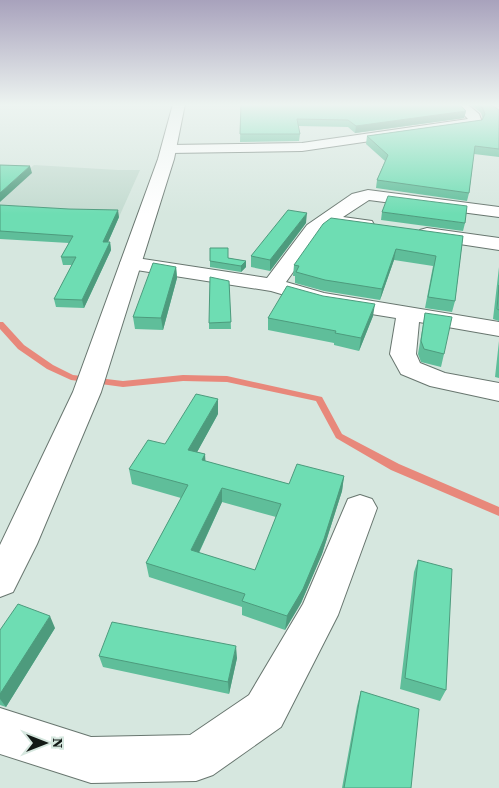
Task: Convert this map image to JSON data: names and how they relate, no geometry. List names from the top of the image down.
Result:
{
  "north": "right"
}
